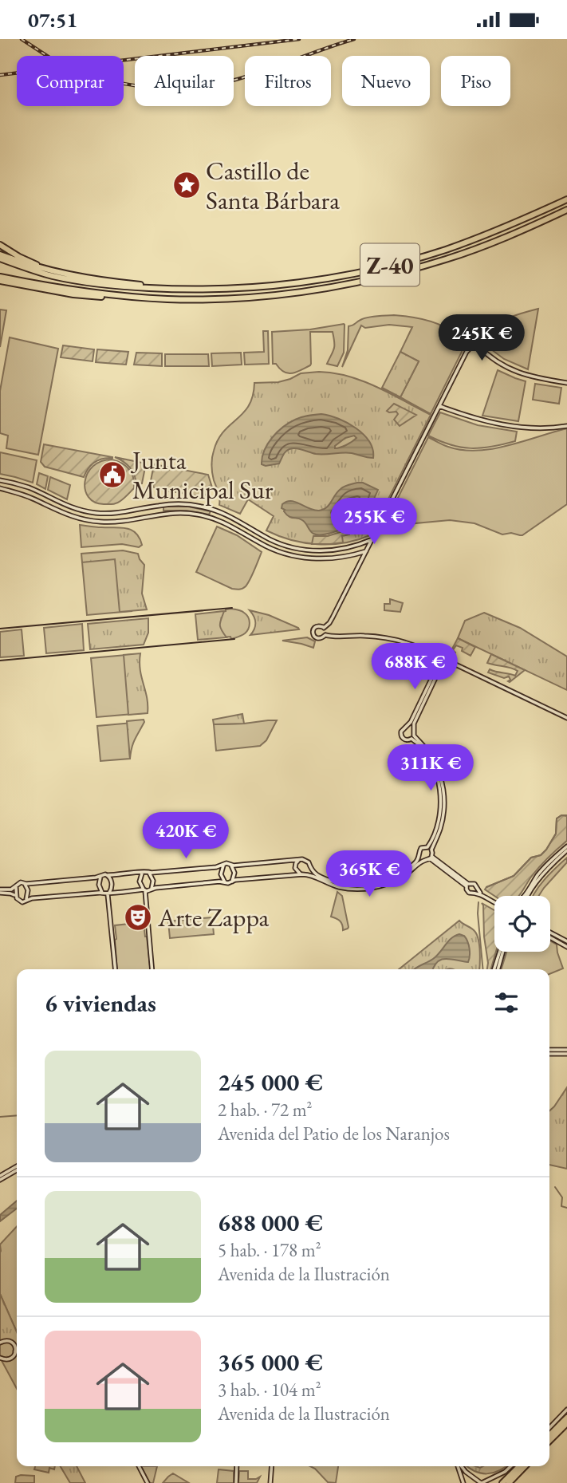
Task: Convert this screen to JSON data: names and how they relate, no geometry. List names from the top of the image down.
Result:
{
  "streets": {
    "highway": ["Z-40"]
  },
  "places": {
    "place": ["Castillo de Santa Bárbara"],
    "public building": ["Junta Municipal Sur"],
    "theatre": ["Arte Zappa"]
  },
  "page": {
    "status": "07:51",
    "chip": [
      "Comprar",
      "Alquilar",
      "Filtros",
      "Nuevo",
      "Piso"
    ],
    "price": [
      "245K €",
      "255K €",
      "688K €",
      "311K €",
      "420K €",
      "365K €"
    ],
    "heading": "6 viviendas",
    "list": [
      {
        "name": "245 000 €",
        "note": "2 hab. · 72 m² · Avenida del Patio de los Naranjos"
      },
      {
        "name": "688 000 €",
        "note": "5 hab. · 178 m² · Avenida de la Ilustración"
      },
      {
        "name": "365 000 €",
        "note": "3 hab. · 104 m² · Avenida de la Ilustración"
      }
    ]
  }
}
